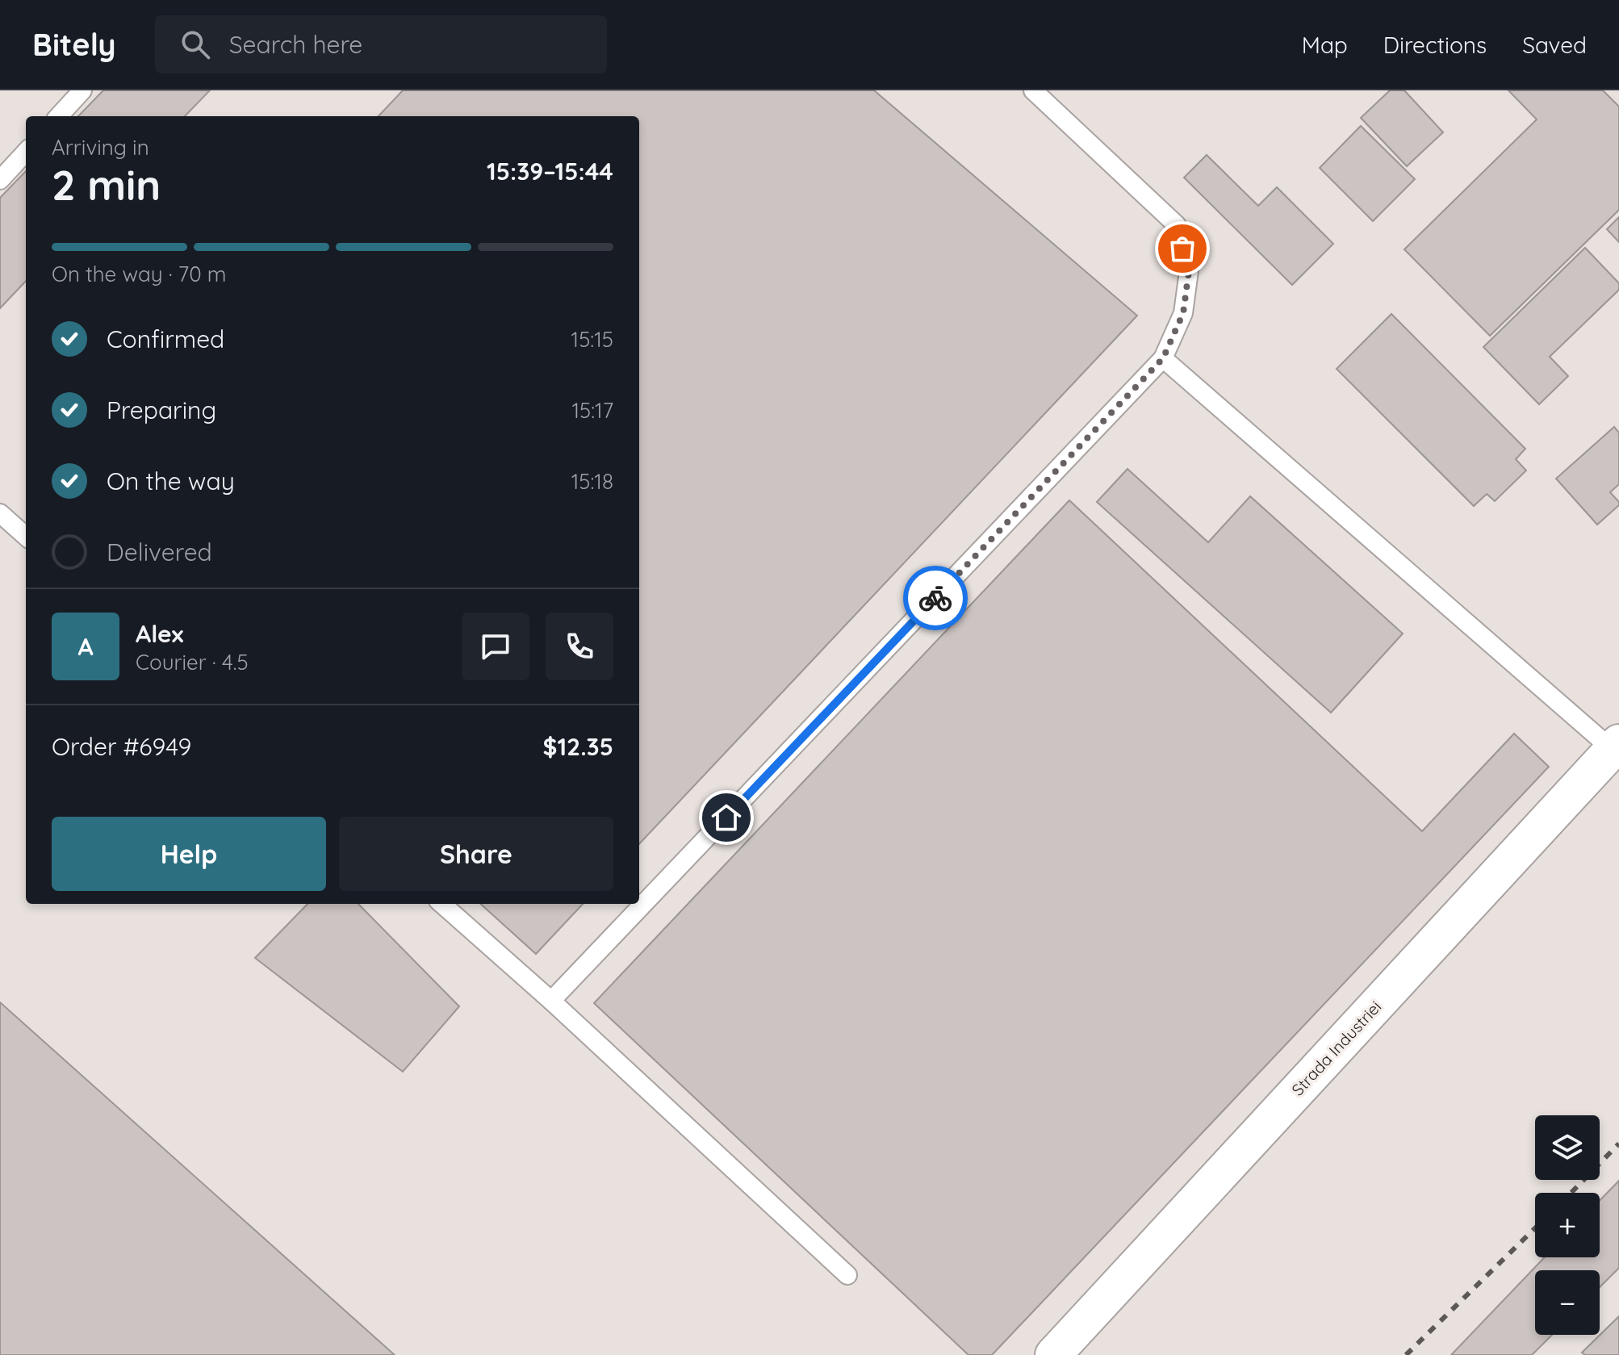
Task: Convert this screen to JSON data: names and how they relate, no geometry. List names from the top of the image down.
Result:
{
  "streets": {
    "street": ["Strada Industriei"]
  },
  "page": {
    "header": "Bitely",
    "search": "Search here",
    "nav": ["Map", "Directions", "Saved"],
    "heading": ["2 min", "Arriving in", "15:39–15:44"],
    "panel": [
      "Alex",
      "Courier · 4.5",
      "Order #6949",
      "$12.35"
    ],
    "bar": "On the way · 70 m",
    "list": [
      ["Confirmed", "15:15"],
      ["Preparing", "15:17"],
      ["On the way", "15:18"],
      "Delivered"
    ],
    "round": "A",
    "buttons": ["Help", "Share"],
    "map_buttons": ["+", "−"]
  }
}
